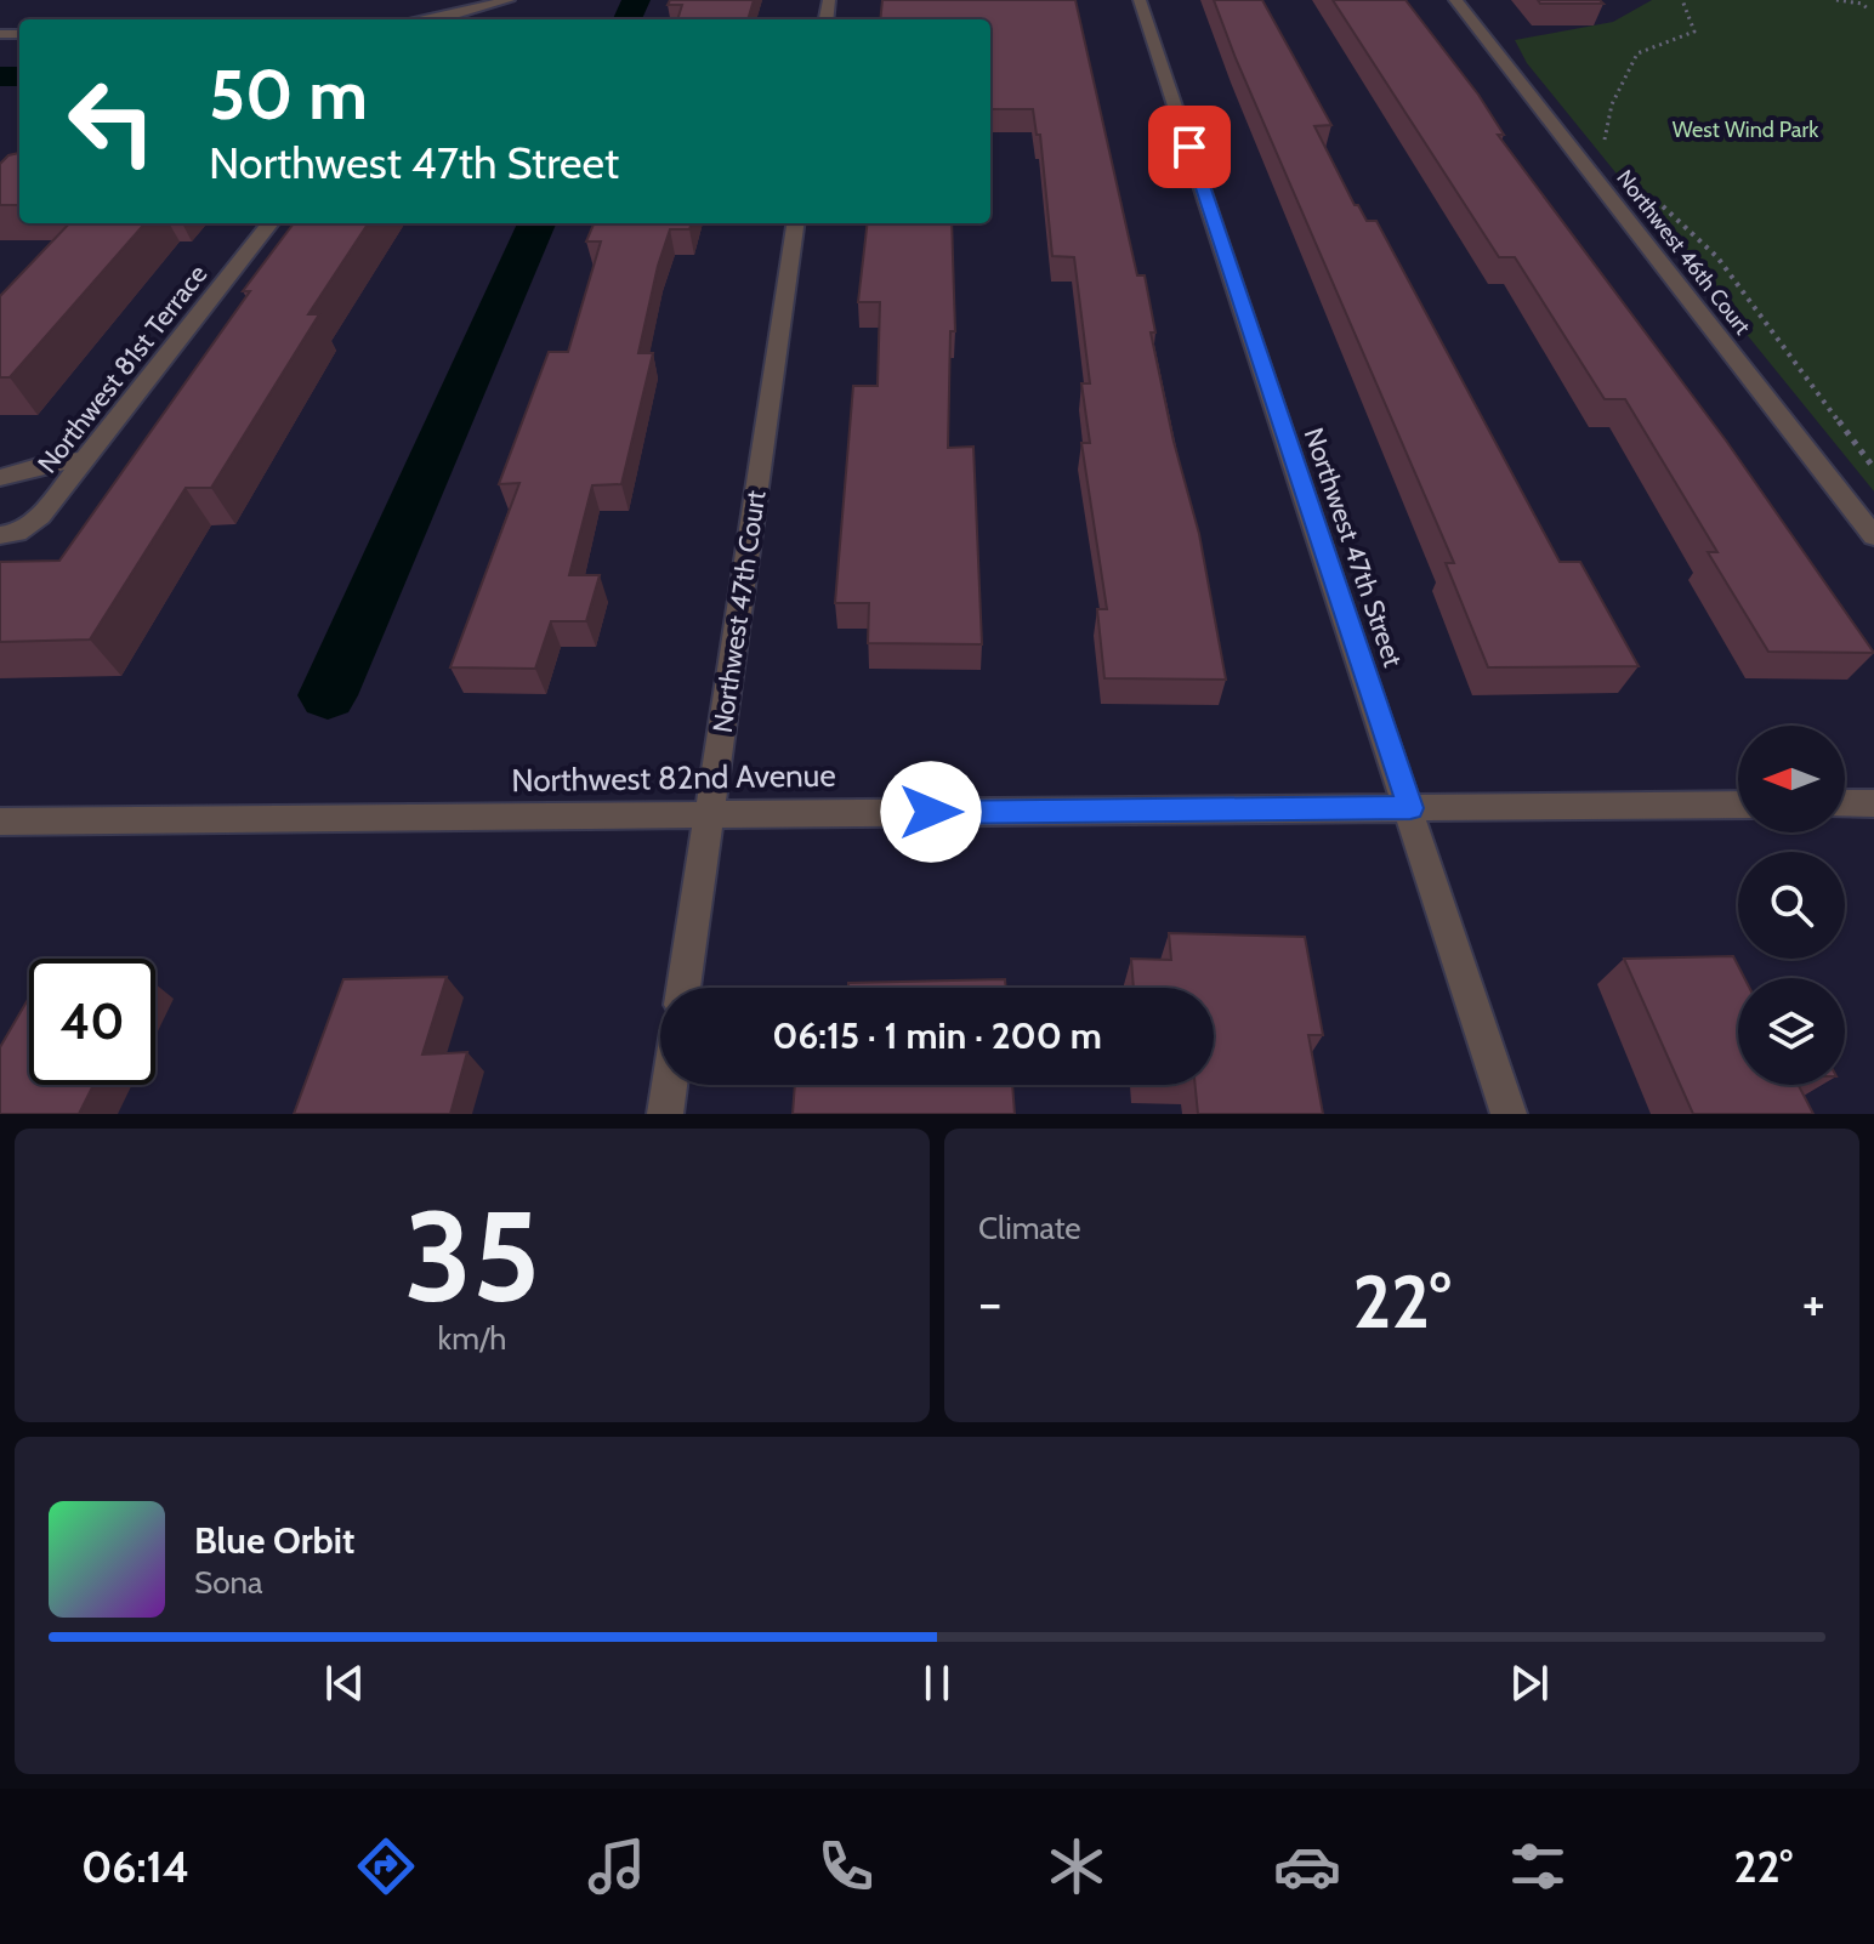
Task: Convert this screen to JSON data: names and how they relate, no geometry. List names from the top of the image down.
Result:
{
  "streets": {
    "street": [
      "Northwest 46th Court",
      "Northwest 81st Terrace",
      "Northwest 47th Street",
      "Northwest 47th Court",
      "Northwest 82nd Avenue"
    ]
  },
  "crossings": [
    ["Northwest 47th Street", "Northwest 82nd Avenue"],
    ["Northwest 47th Court", "Northwest 82nd Avenue"]
  ],
  "parks": ["West Wind Park"],
  "north": "left",
  "page": {
    "turn": ["50 m", "Northwest 47th Street"],
    "limit": "40",
    "trip": "06:15 · 1 min · 200 m",
    "tile": [
      ["35", "km/h"],
      "Climate"
    ],
    "heat": ["−", "22°", "+"],
    "song": ["Blue Orbit", "Sona"],
    "tabs": ["06:14", "22°"]
  }
}
